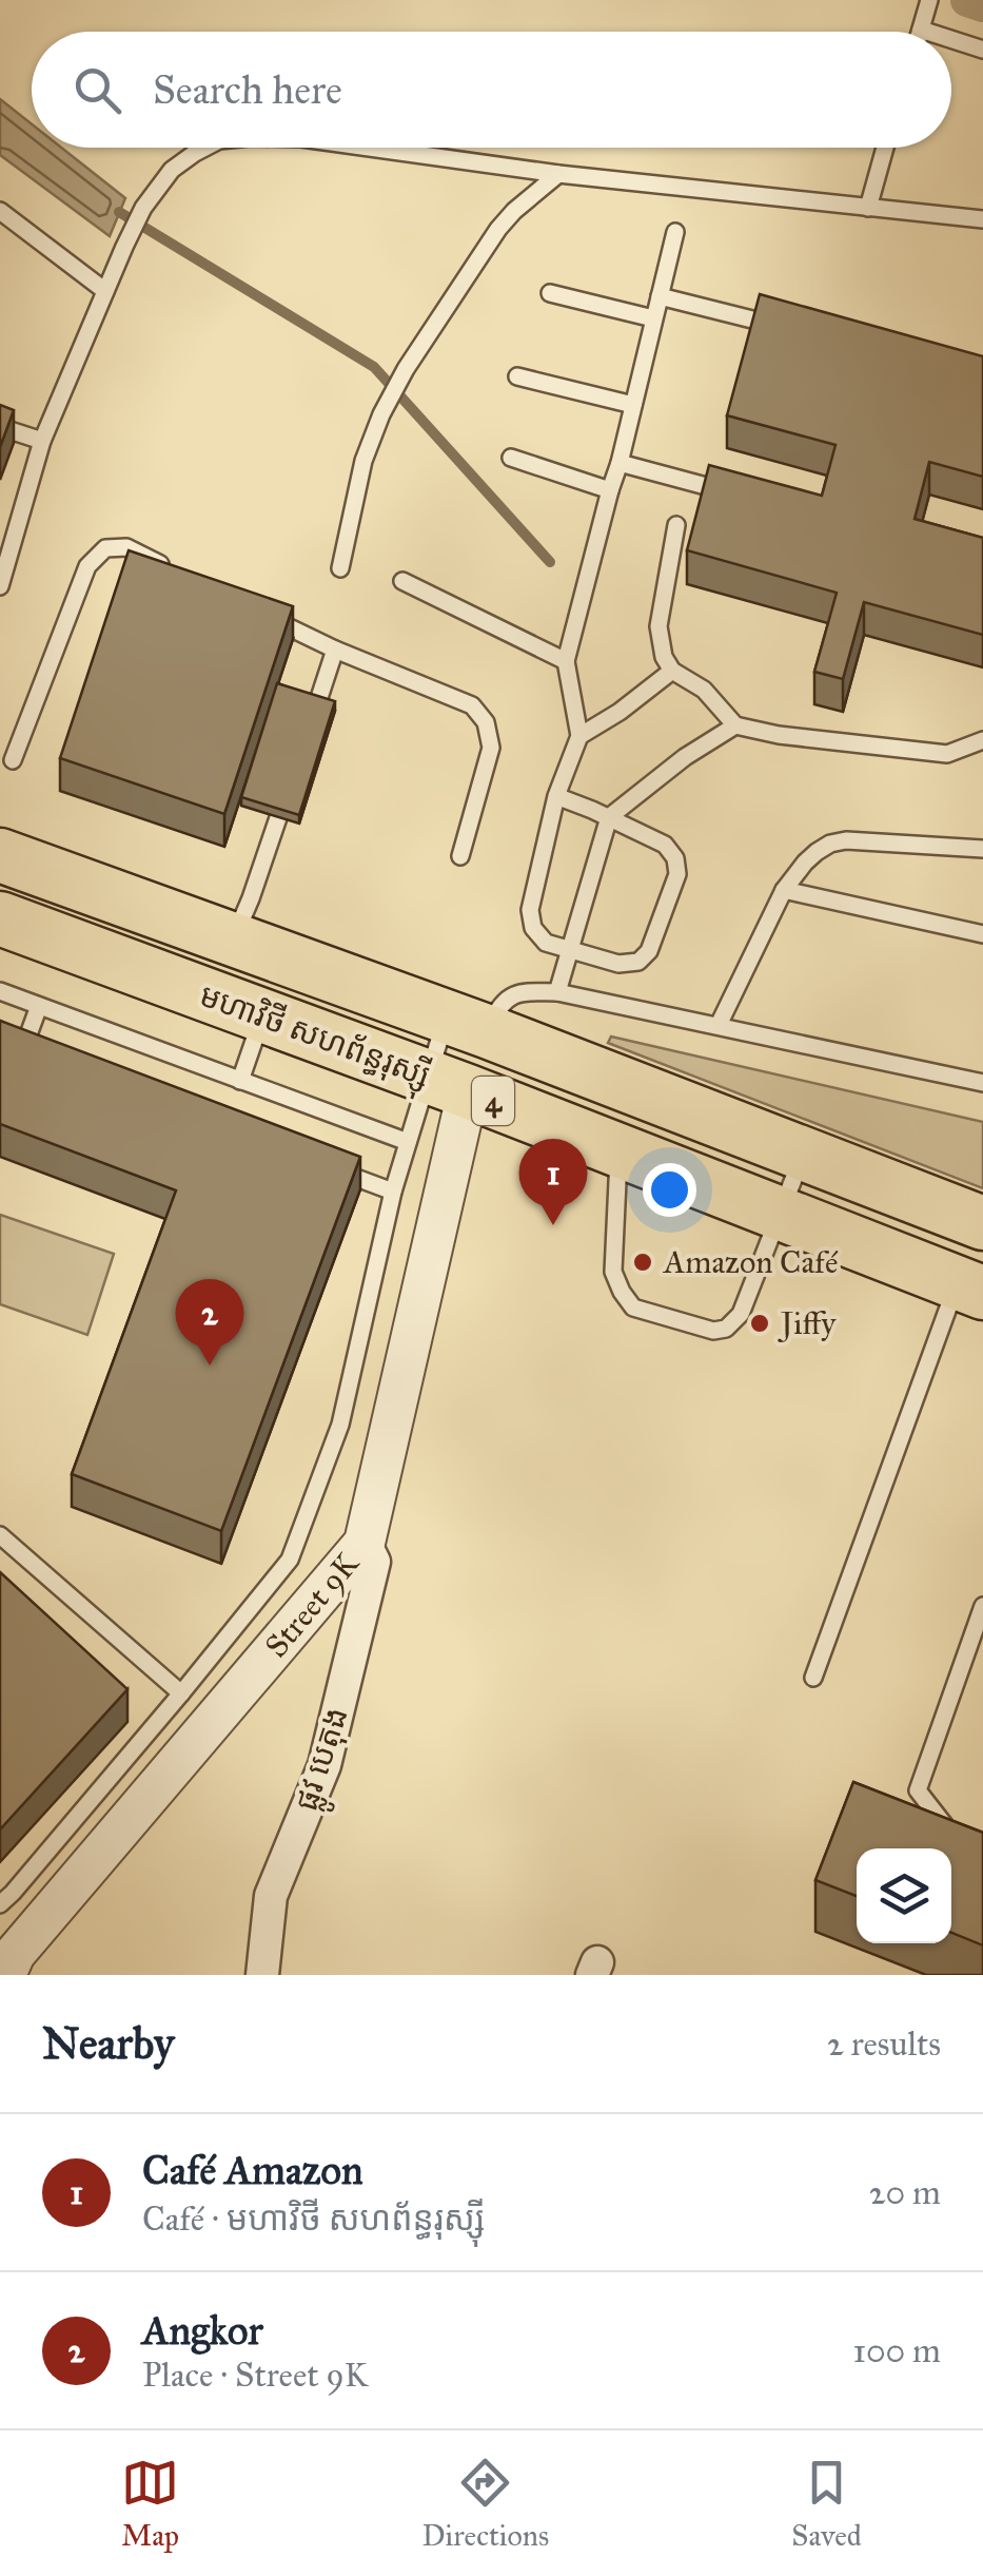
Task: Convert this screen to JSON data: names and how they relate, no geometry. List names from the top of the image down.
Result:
{
  "streets": {
    "highway": ["មហាវិថី សហព័ន្ធរុស្ស៊ី", "4"],
    "street": ["Street 9K", "ផ្លូវ បេតុង"]
  },
  "crossings": [
    ["មហាវិថី សហព័ន្ធរុស្ស៊ី", "Street 9K"],
    ["Street 9K", "ផ្លូវ បេតុង"]
  ],
  "places": ["Amazon Café", "Jiffy"],
  "page": {
    "search": "Search here",
    "pins": ["1", "2"],
    "heading": ["Nearby", "2 results"],
    "list": [
      {
        "mark": "1",
        "name": "Café Amazon",
        "note": "Café · មហាវិថី សហព័ន្ធរុស្ស៊ី",
        "value": "20 m"
      },
      {
        "mark": "2",
        "name": "Angkor",
        "note": "Place · Street 9K",
        "value": "100 m"
      }
    ],
    "nav": ["Map", "Directions", "Saved"]
  }
}
